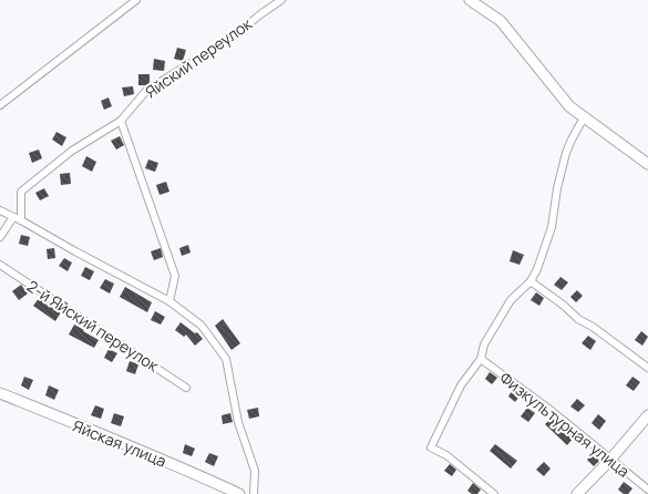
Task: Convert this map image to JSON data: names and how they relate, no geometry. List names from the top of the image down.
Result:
{
  "streets": {
    "street": [
      "Яйский переулок",
      "2-й Яйский переулок",
      "Физкультурная улица",
      "Яйская улица"
    ]
  }
}
